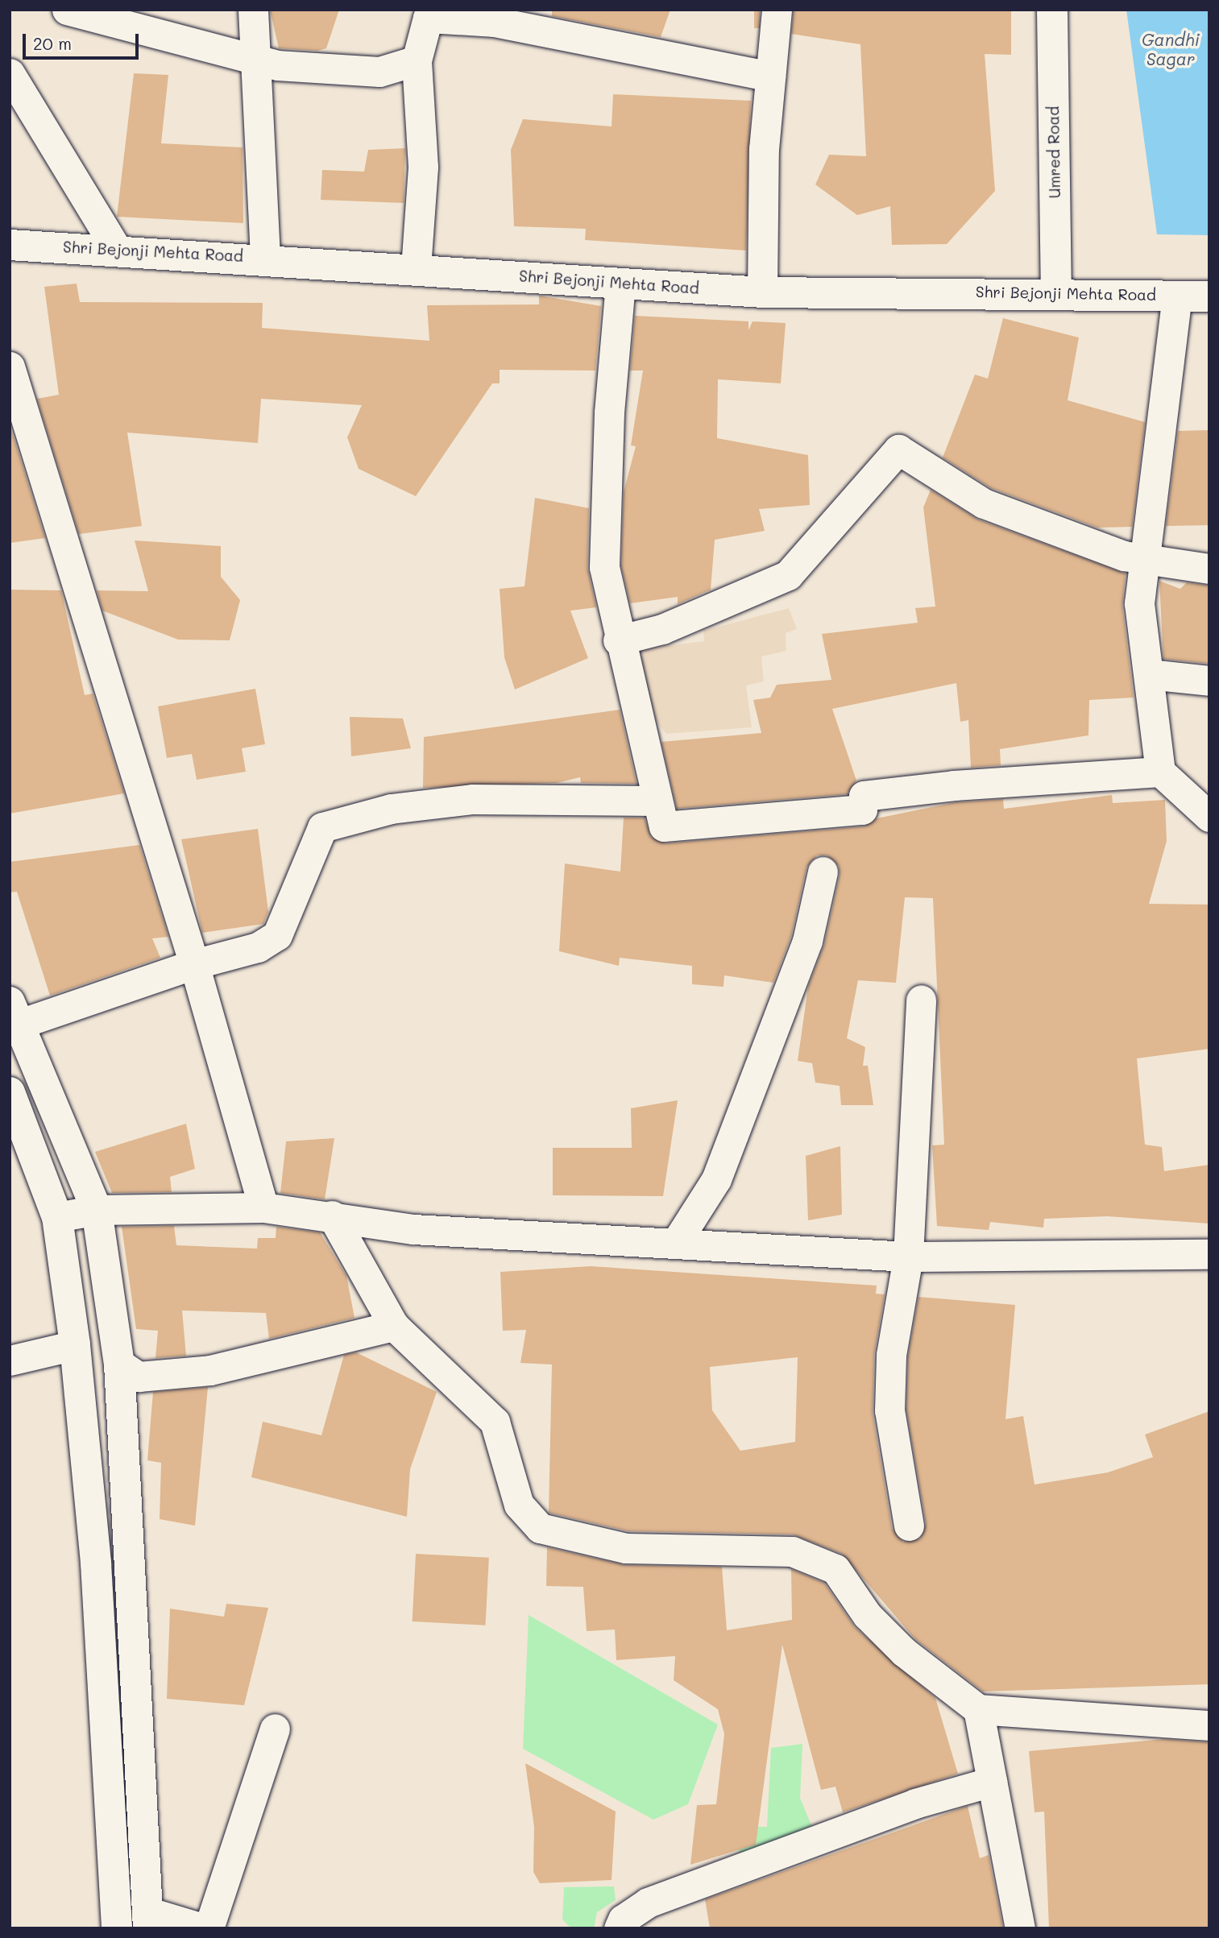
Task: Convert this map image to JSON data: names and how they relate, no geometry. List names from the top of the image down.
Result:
{
  "streets": {
    "main road": ["Umred Road", "Shri Bejonji Mehta Road"]
  },
  "crossings": [
    ["Umred Road", "Shri Bejonji Mehta Road"]
  ],
  "water": ["Gandhi Sagar"],
  "scale_bar": "20 m"
}
